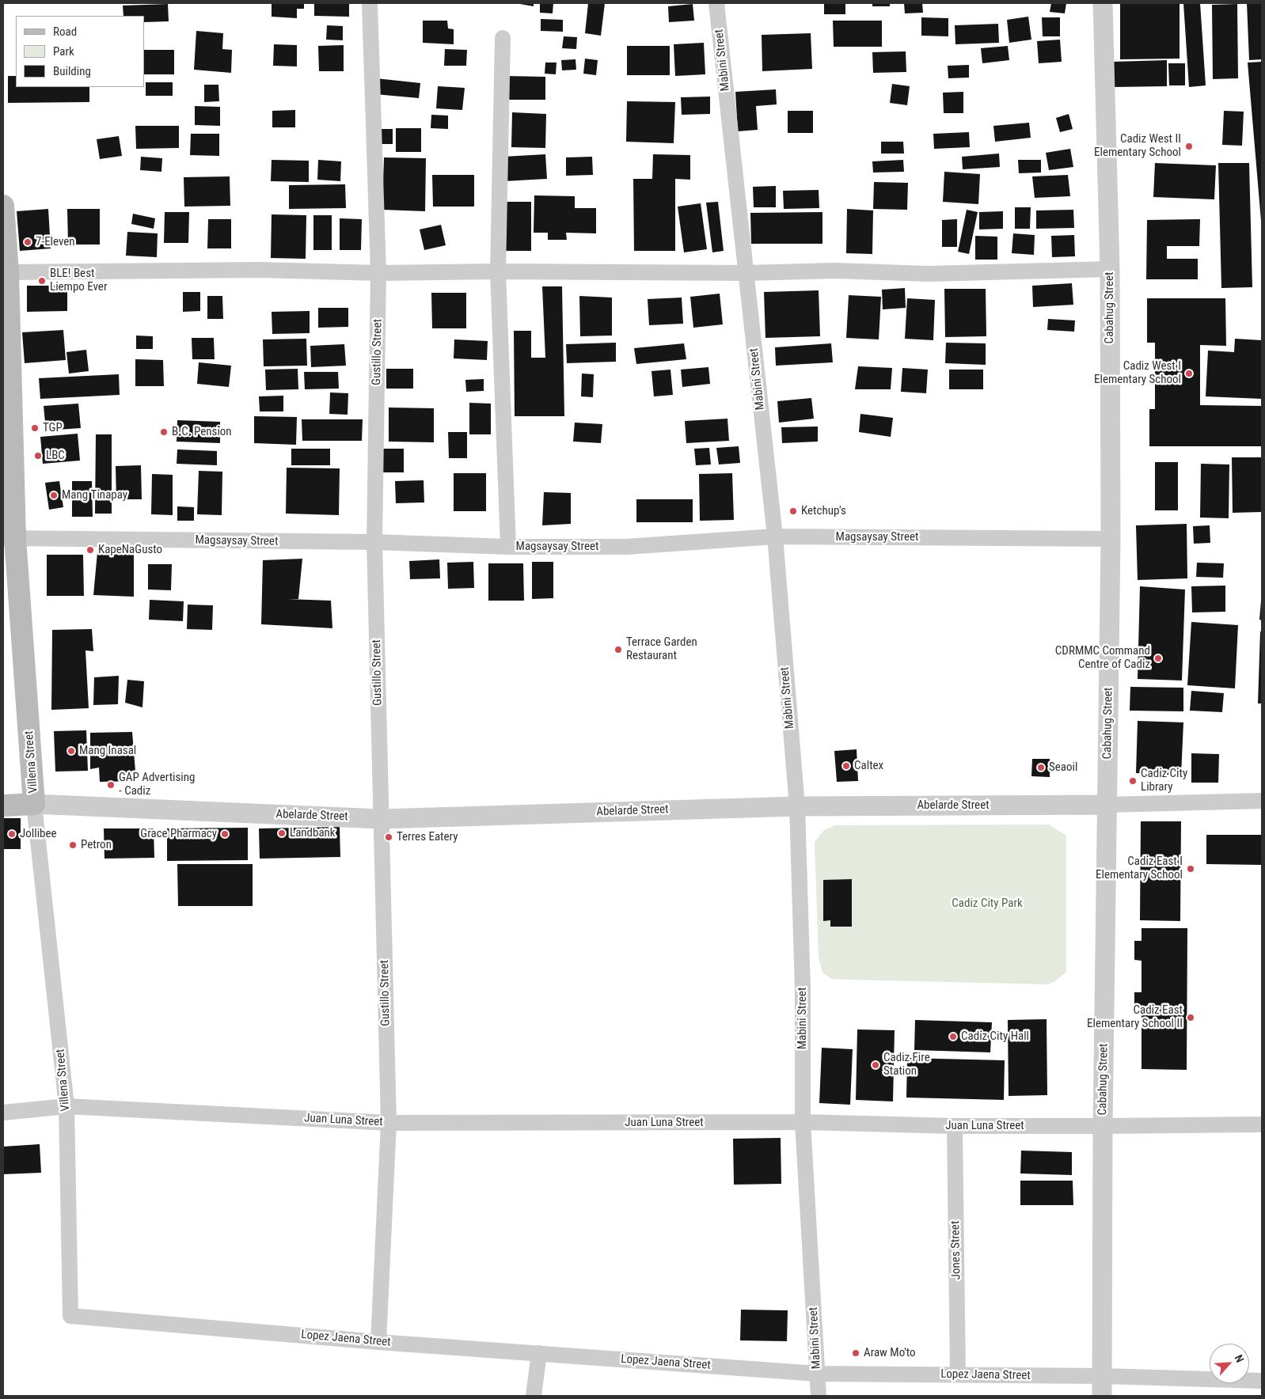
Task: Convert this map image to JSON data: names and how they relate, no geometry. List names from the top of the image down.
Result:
{
  "streets": {
    "main road": ["Villena Street", "Abelarde Street"],
    "street": [
      "Mabini Street",
      "Cabahug Street",
      "Gustillo Street",
      "Magsaysay Street",
      "Juan Luna Street",
      "Jones Street",
      "Lopez Jaena Street"
    ]
  },
  "crossings": [
    ["Mabini Street", "Magsaysay Street"],
    ["Mabini Street", "Abelarde Street"],
    ["Mabini Street", "Juan Luna Street"],
    ["Mabini Street", "Lopez Jaena Street"],
    ["Cabahug Street", "Magsaysay Street"],
    ["Cabahug Street", "Abelarde Street"],
    ["Cabahug Street", "Juan Luna Street"],
    ["Cabahug Street", "Lopez Jaena Street"],
    ["Gustillo Street", "Magsaysay Street"],
    ["Gustillo Street", "Abelarde Street"],
    ["Gustillo Street", "Juan Luna Street"],
    ["Gustillo Street", "Lopez Jaena Street"],
    ["Magsaysay Street", "Villena Street"],
    ["Villena Street", "Abelarde Street"],
    ["Villena Street", "Juan Luna Street"],
    ["Villena Street", "Lopez Jaena Street"],
    ["Juan Luna Street", "Jones Street"],
    ["Jones Street", "Lopez Jaena Street"]
  ],
  "parks": ["Cadiz City Park"],
  "places": [
    "Cadiz West II Elementary School",
    "7-Eleven",
    "BLE! Best Liempo Ever",
    "Cadiz West I Elementary School",
    "TGP",
    "B.C. Pension",
    "LBC",
    "Mang Tinapay",
    "Ketchup's",
    "KapeNaGusto",
    "Terrace Garden Restaurant",
    "CDRMMC Command Centre of Cadiz",
    "Mang Inasal",
    "Caltex",
    "Seaoil",
    "Cadiz City Library",
    "GAP Advertising - Cadiz",
    "Landbank",
    "Jollibee",
    "Grace Pharmacy",
    "Terres Eatery",
    "Petron",
    "Cadiz East I Elementary School",
    "Cadiz East Elementary School II",
    "Cadiz City Hall",
    "Cadiz Fire Station",
    "Araw Mo'to"
  ],
  "legend": ["Road", "Park", "Building"],
  "north": "top right"
}
